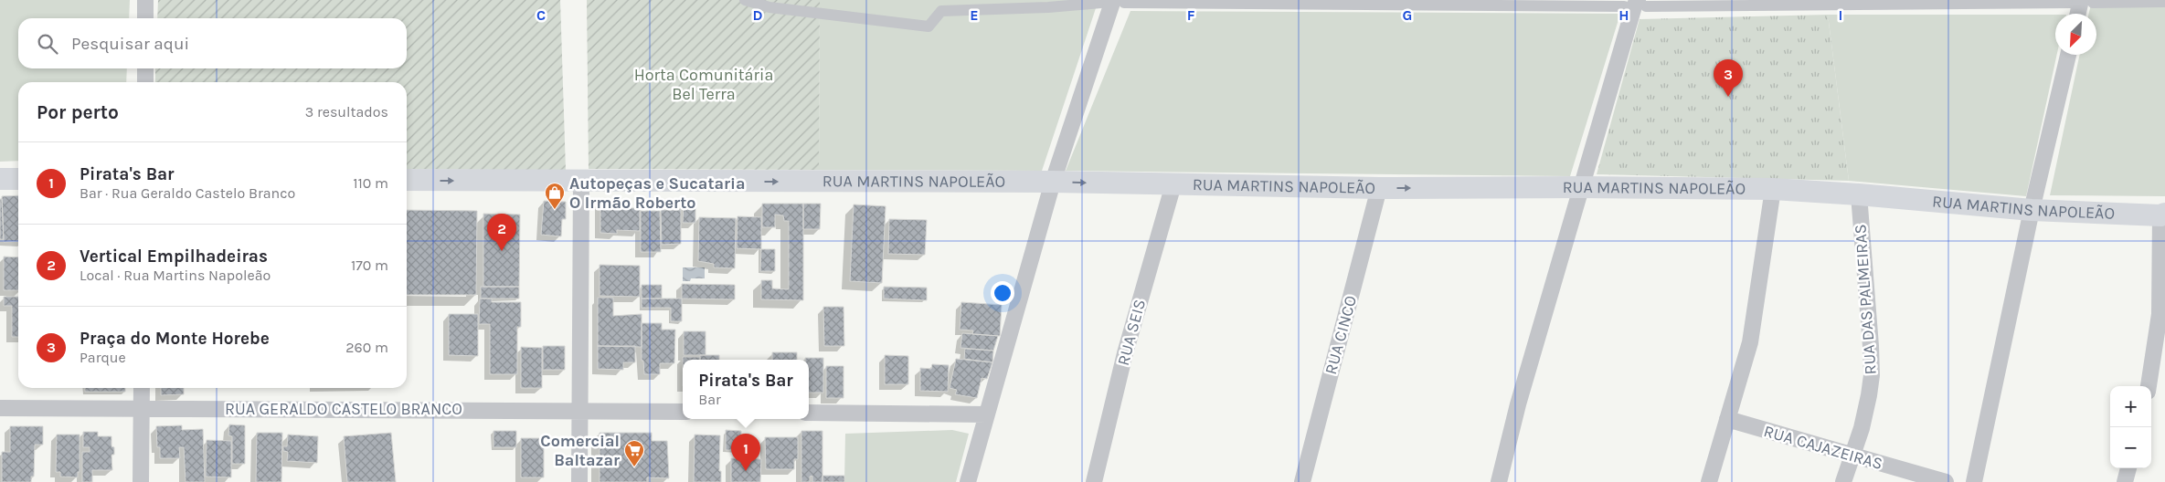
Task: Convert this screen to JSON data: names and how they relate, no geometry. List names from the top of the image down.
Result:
{
  "streets": {
    "main road": ["RUA MARTINS NAPOLEÃO"],
    "street": [
      "RUA DAS PALMEIRAS",
      "RUA SEIS",
      "RUA CINCO",
      "RUA GERALDO CASTELO BRANCO",
      "RUA CAJAZEIRAS"
    ]
  },
  "crossings": [
    ["RUA MARTINS NAPOLEÃO", "RUA DAS PALMEIRAS"],
    ["RUA MARTINS NAPOLEÃO", "RUA SEIS"],
    ["RUA MARTINS NAPOLEÃO", "RUA CINCO"],
    ["RUA DAS PALMEIRAS", "RUA CAJAZEIRAS"]
  ],
  "one_way": ["RUA MARTINS NAPOLEÃO"],
  "parks": ["Horta Comunitária Bel Terra"],
  "places": {
    "shop": ["Autopeças e Sucataria O Irmão Roberto"],
    "supermarket": ["Comercial Baltazar"]
  },
  "north": "bottom left",
  "page": {
    "search": "Pesquisar aqui",
    "pins": ["3", "2", "1"],
    "heading": ["Por perto", "3 resultados"],
    "list": [
      {
        "mark": "1",
        "name": "Pirata's Bar",
        "note": "Bar · Rua Geraldo Castelo Branco",
        "value": "110 m"
      },
      {
        "mark": "2",
        "name": "Vertical Empilhadeiras",
        "note": "Local · Rua Martins Napoleão",
        "value": "170 m"
      },
      {
        "mark": "3",
        "name": "Praça do Monte Horebe",
        "note": "Parque",
        "value": "260 m"
      }
    ],
    "popup": ["Pirata's Bar", "Bar"],
    "map_buttons": ["+", "−"]
  },
  "grid": {
    "columns": [
      "C",
      "D",
      "E",
      "F",
      "G",
      "H",
      "I"
    ]
  }
}
